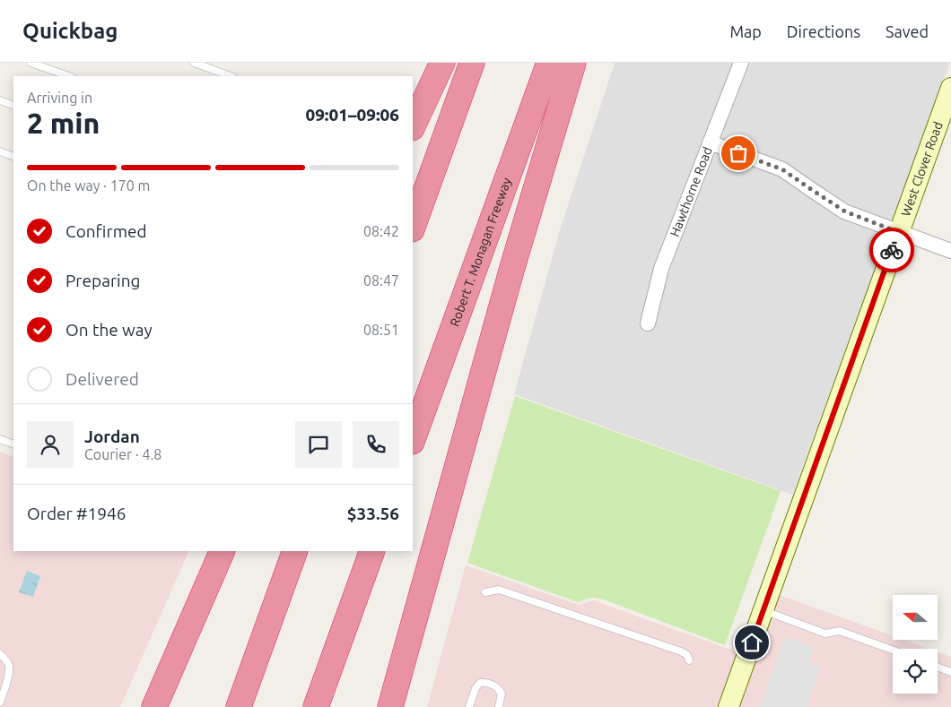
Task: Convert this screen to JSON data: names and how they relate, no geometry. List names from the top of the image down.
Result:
{
  "streets": {
    "highway": ["Robert T. Monagan Freeway"],
    "street": ["West Clover Road", "Hawthorne Road"]
  },
  "north": "left",
  "page": {
    "header": "Quickbag",
    "nav": ["Map", "Directions", "Saved"],
    "heading": ["2 min", "Arriving in", "09:01–09:06"],
    "panel": [
      "Jordan",
      "Courier · 4.8",
      "Order #1946",
      "$33.56"
    ],
    "bar": "On the way · 170 m",
    "list": [
      ["Confirmed", "08:42"],
      ["Preparing", "08:47"],
      ["On the way", "08:51"],
      "Delivered"
    ]
  }
}
